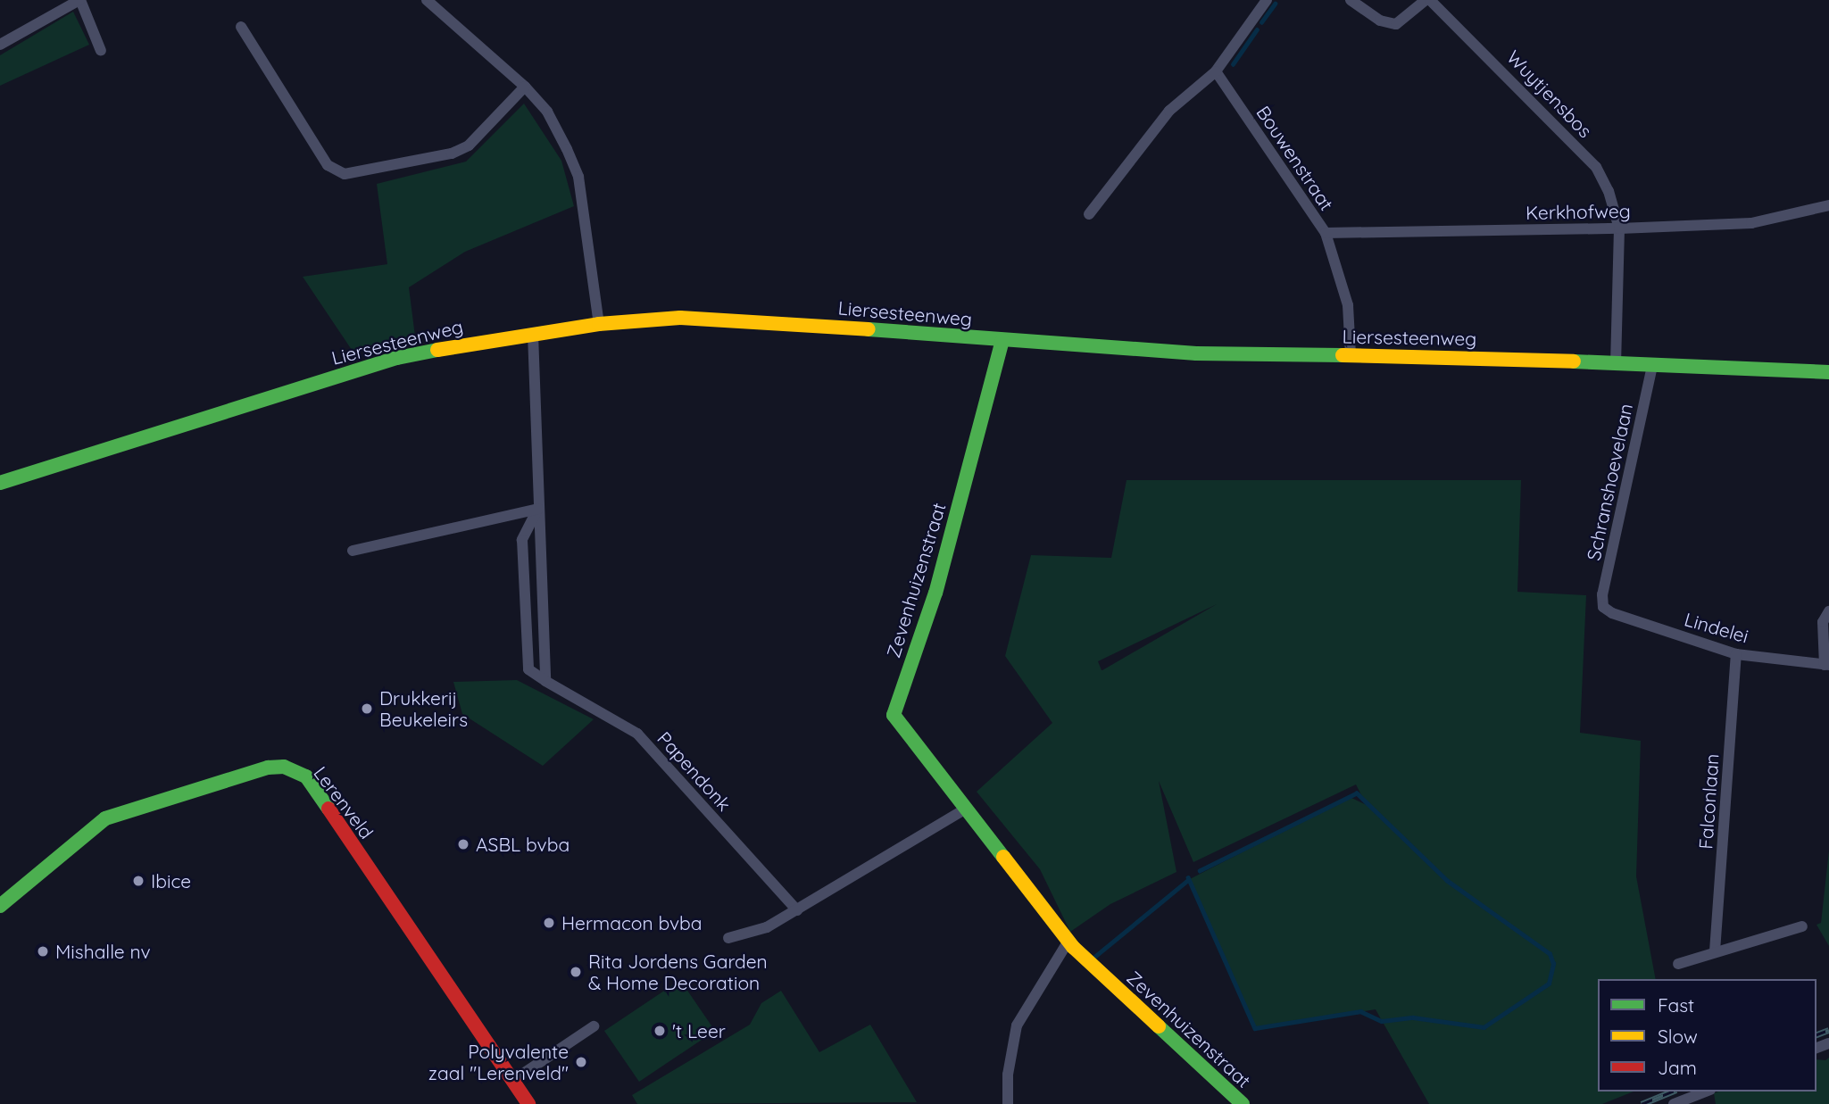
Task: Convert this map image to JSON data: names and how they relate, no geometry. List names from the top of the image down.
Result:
{
  "streets": {
    "street": [
      "Wuytjensbos",
      "Bouwenstraat",
      "Kerkhofweg",
      "Liersesteenweg",
      "Schranshoevelaan",
      "Zevenhuizenstraat",
      "Lindelei",
      "Papendonk",
      "Falconlaan",
      "Lerenveld"
    ]
  },
  "crossings": [
    ["Wuytjensbos", "Kerkhofweg"],
    ["Wuytjensbos", "Liersesteenweg"],
    ["Bouwenstraat", "Kerkhofweg"],
    ["Bouwenstraat", "Liersesteenweg"],
    ["Liersesteenweg", "Schranshoevelaan"],
    ["Liersesteenweg", "Zevenhuizenstraat"],
    ["Liersesteenweg", "Papendonk"],
    ["Schranshoevelaan", "Lindelei"],
    ["Lindelei", "Falconlaan"]
  ],
  "places": [
    "Drukkerij Beukeleirs",
    "ASBL bvba",
    "Ibice",
    "Hermacon bvba",
    "Mishalle nv",
    "Rita Jordens Garden & Home Decoration",
    "'t Leer",
    "Polyvalente zaal \"Lerenveld\""
  ],
  "legend": ["Fast", "Slow", "Jam"]
}
